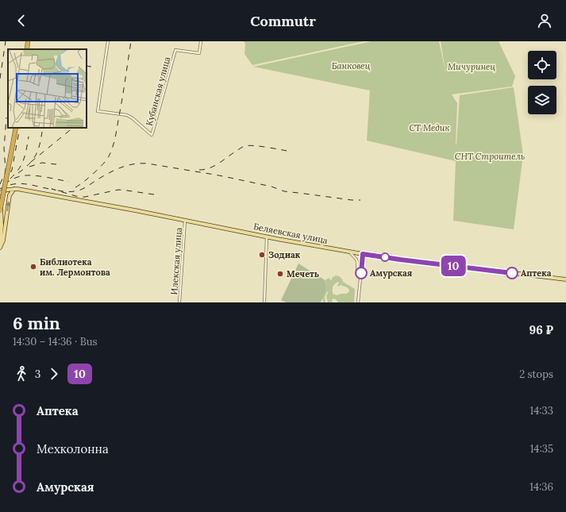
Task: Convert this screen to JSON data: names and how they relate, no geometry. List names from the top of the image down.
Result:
{
  "streets": {
    "main road": ["Беляевская улица"],
    "street": ["Кубанская улица", "Илекская улица"]
  },
  "crossings": [
    ["Беляевская улица", "Илекская улица"]
  ],
  "parks": [
    "Банковец",
    "Мичуринец",
    "СТ Медик",
    "СНТ Строитель"
  ],
  "places": [
    "Зодиак",
    "Библиотека им. Лермонтова",
    "Амурская",
    "Аптека",
    "Мечеть"
  ],
  "lines": ["bus line 10"],
  "page": {
    "header": "Commutr",
    "on_map": "10",
    "heading": ["6 min", "14:30 – 14:36 · Bus", "96 ₽"],
    "legs": ["3", "10", "2 stops"],
    "list": [
      {
        "name": "Аптека",
        "value": "14:33"
      },
      {
        "name": "Мехколонна",
        "value": "14:35"
      },
      {
        "name": "Амурская",
        "value": "14:36"
      }
    ]
  }
}
